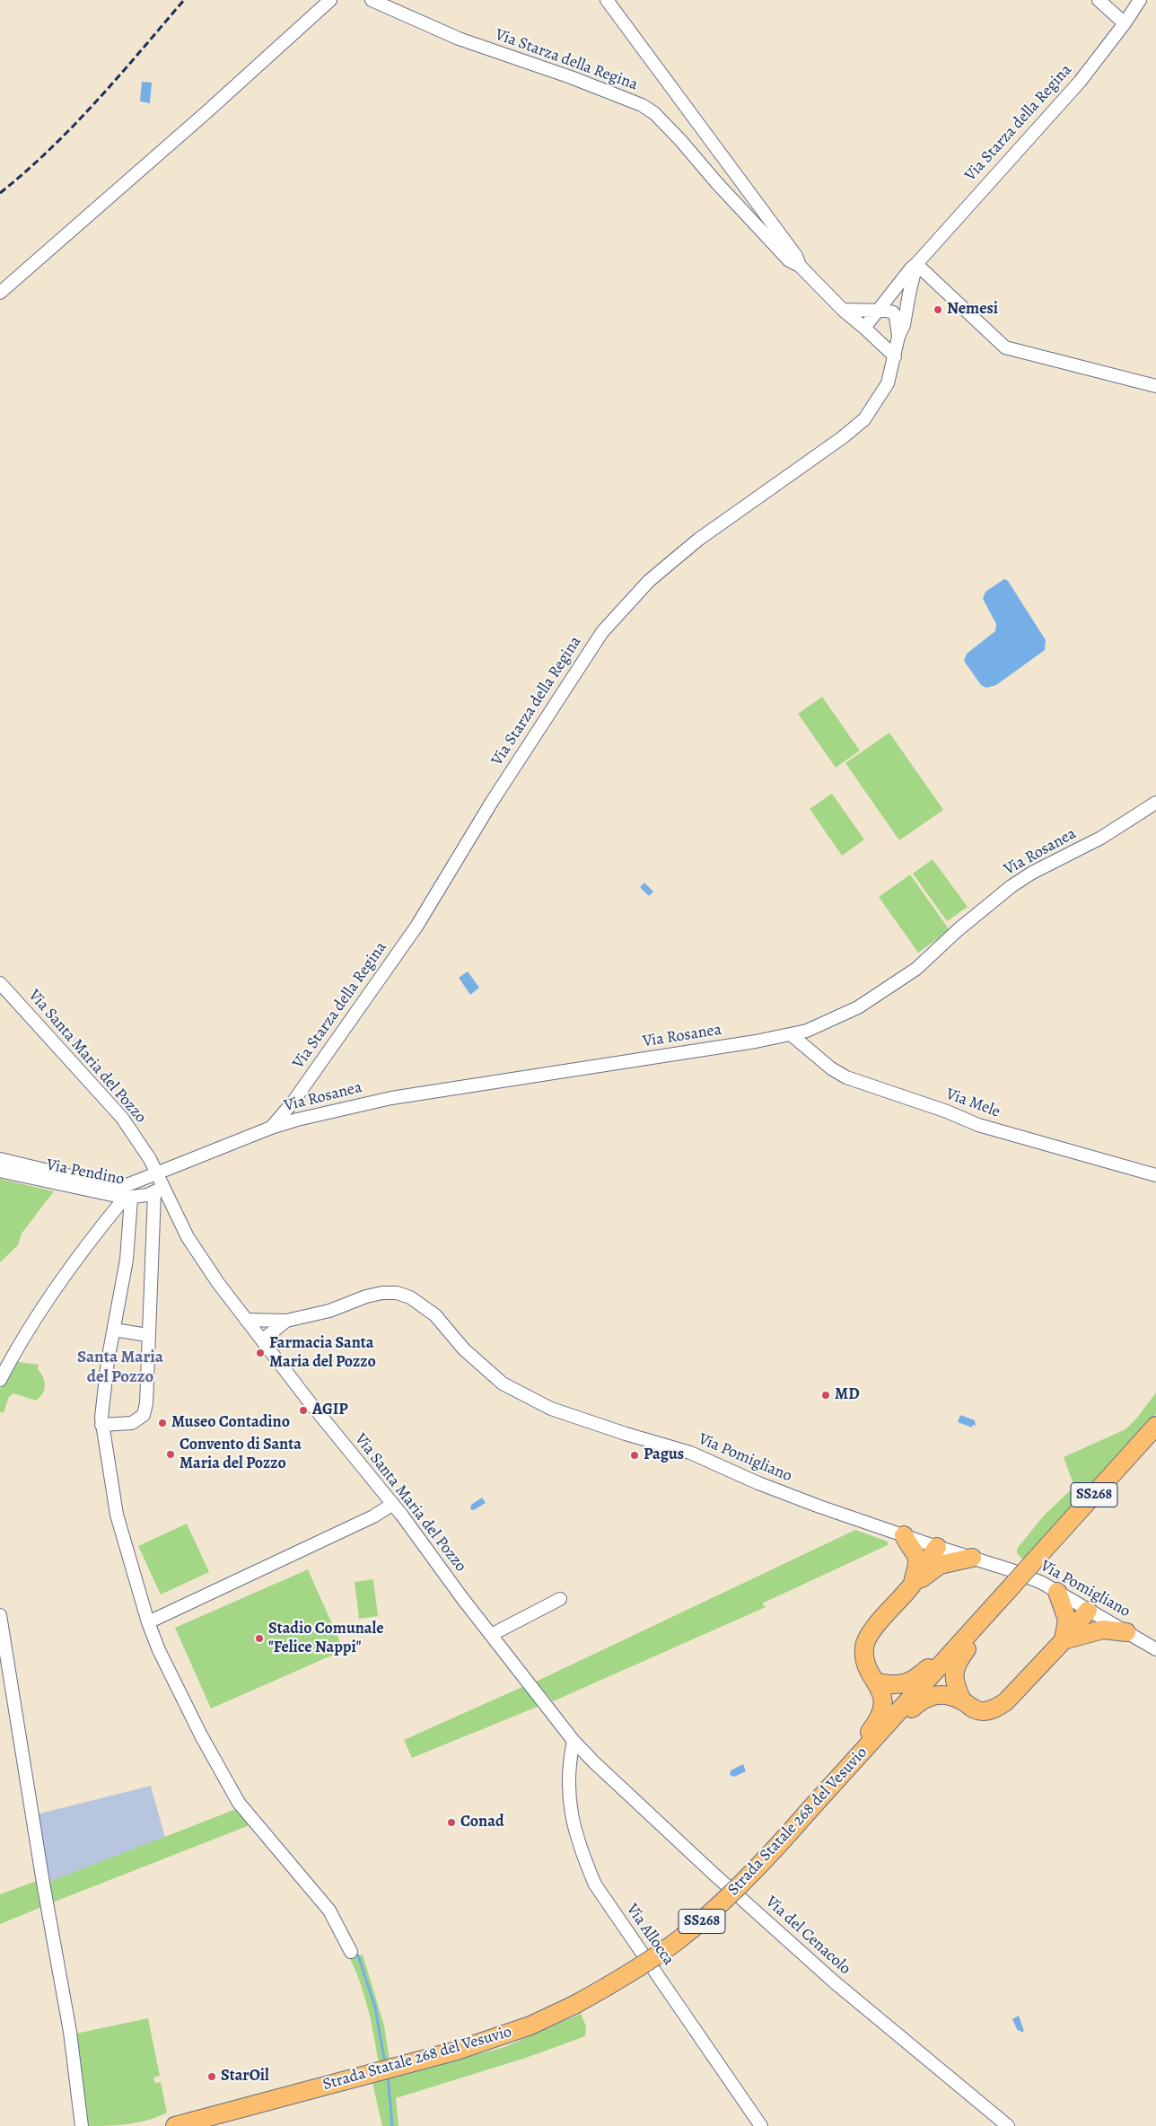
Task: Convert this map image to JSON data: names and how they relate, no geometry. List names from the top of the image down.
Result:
{
  "streets": {
    "highway": ["SS268", "Strada Statale 268 del Vesuvio"],
    "street": [
      "Via Starza della Regina",
      "Via Rosanea",
      "Via Santa Maria del Pozzo",
      "Via Mele",
      "Via Pendino",
      "Via Pomigliano",
      "Via Allocca",
      "Via del Cenacolo"
    ]
  },
  "crossings": [
    ["Via Starza della Regina", "Via Rosanea"],
    ["Via Rosanea", "Via Santa Maria del Pozzo"],
    ["Via Rosanea", "Via Mele"],
    ["Via Rosanea", "Via Pendino"],
    ["Via Santa Maria del Pozzo", "Via Pendino"],
    ["Via Santa Maria del Pozzo", "Via Pomigliano"],
    ["Via Santa Maria del Pozzo", "Via Allocca"],
    ["Via Santa Maria del Pozzo", "Via del Cenacolo"],
    ["SS268", "Strada Statale 268 del Vesuvio"],
    ["Via Allocca", "Via del Cenacolo"]
  ],
  "districts": ["Santa Maria del Pozzo"],
  "places": [
    "Nemesi",
    "Farmacia Santa Maria del Pozzo",
    "MD",
    "AGIP",
    "Museo Contadino",
    "Convento di Santa Maria del Pozzo",
    "Pagus",
    "Stadio Comunale \"Felice Nappi\"",
    "Conad",
    "StarOil"
  ]
}
